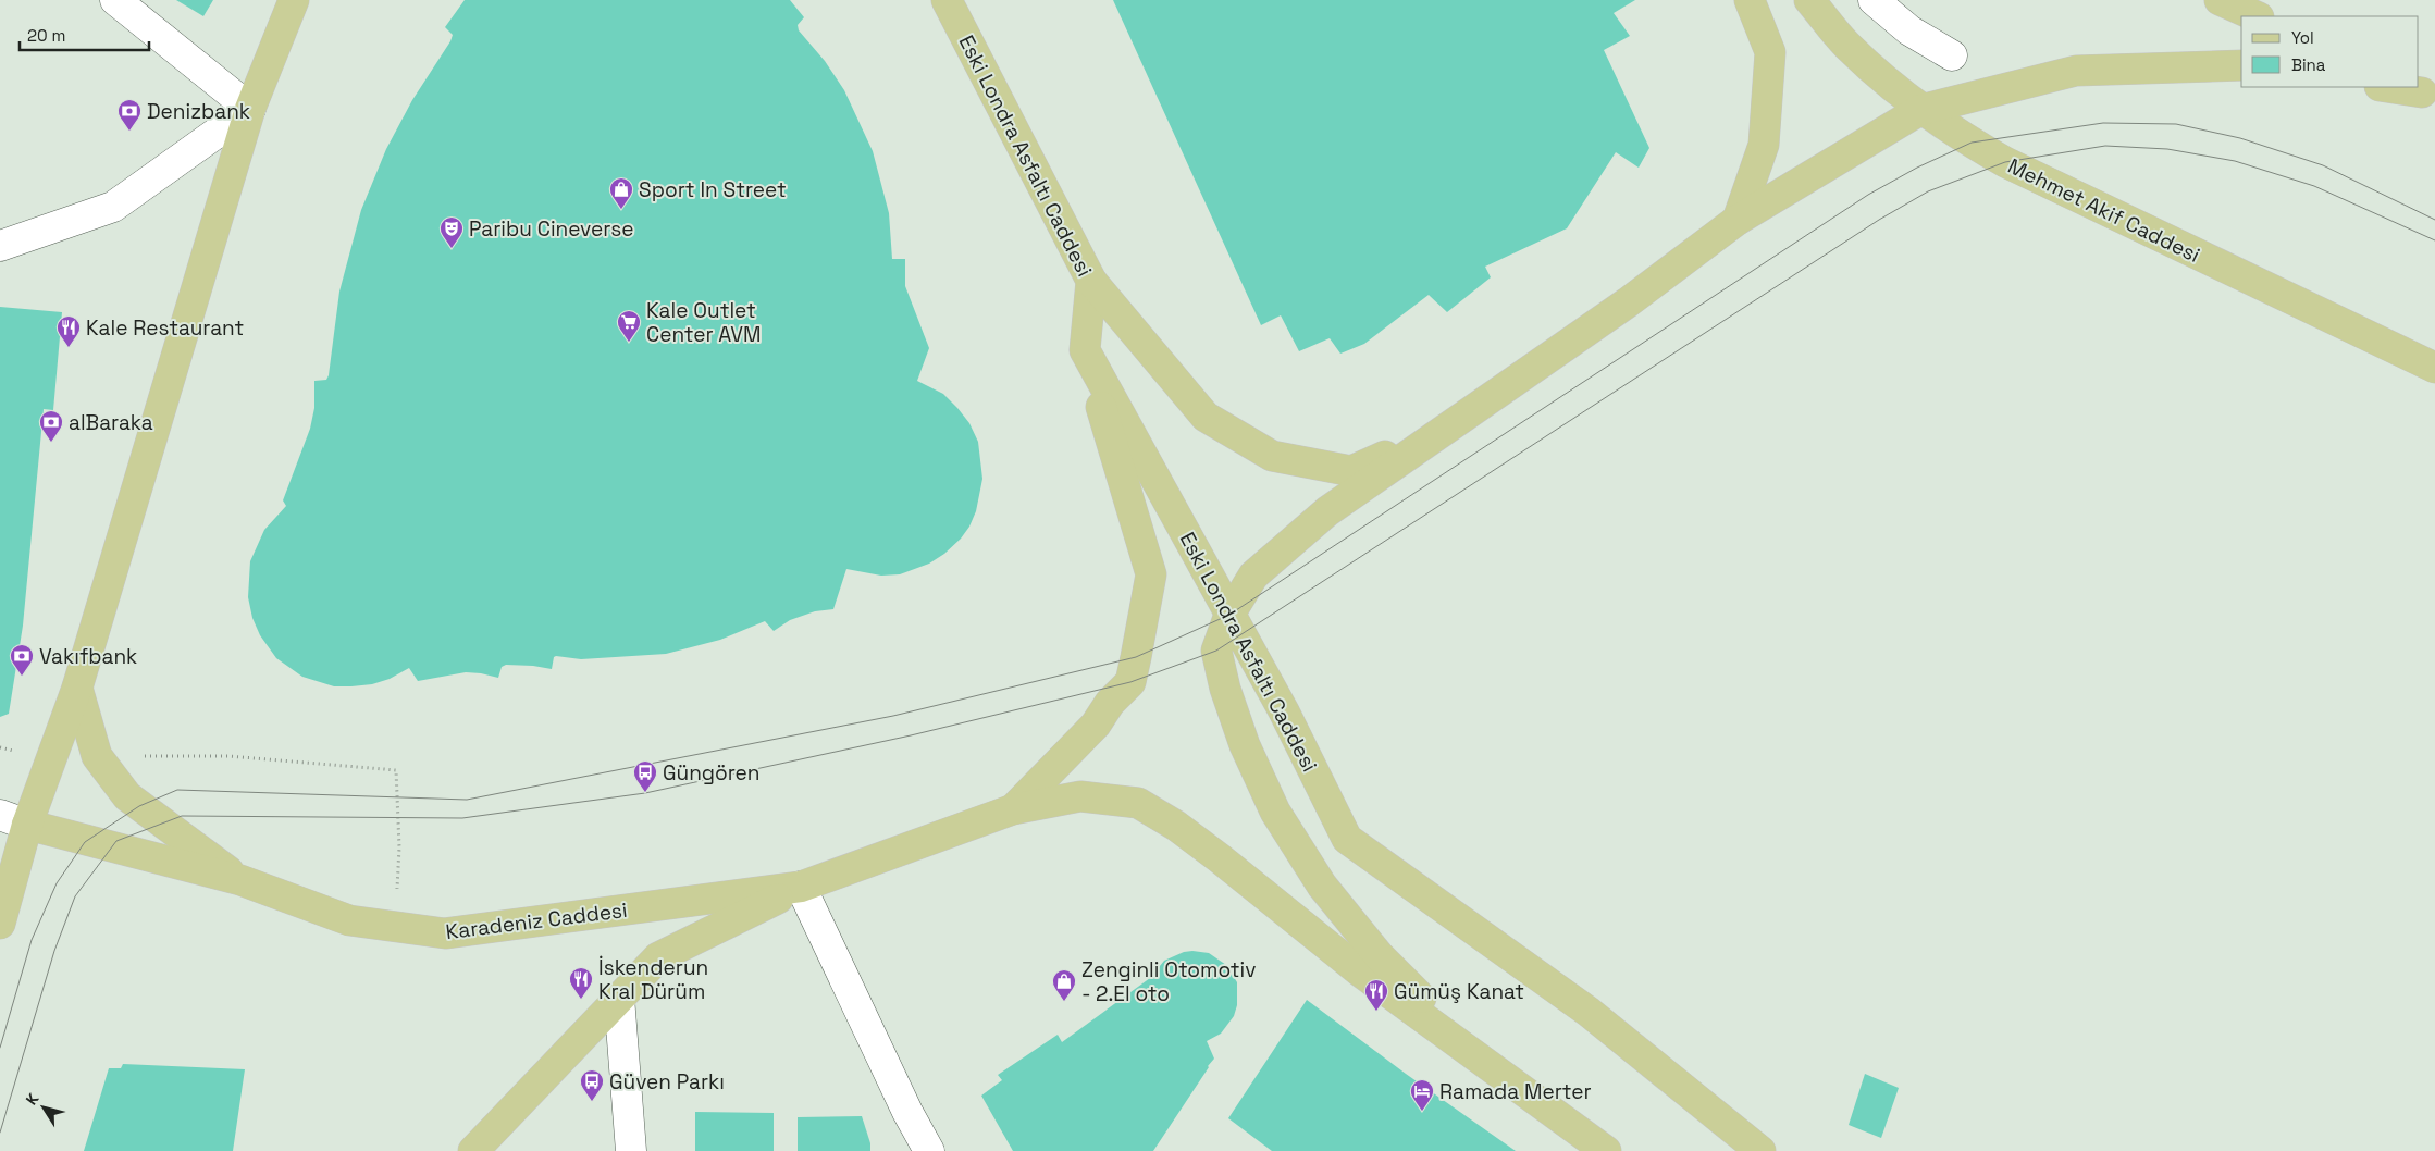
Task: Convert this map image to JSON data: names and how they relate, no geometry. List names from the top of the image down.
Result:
{
  "streets": {
    "main road": ["Eski Londra Asfaltı Caddesi", "Mehmet Akif Caddesi", "Karadeniz Caddesi"]
  },
  "places": {
    "bank": ["Denizbank", "alBaraka", "Vakıfbank"],
    "shop": ["Sport In Street", "Zenginli Otomotiv - 2.El oto"],
    "theatre": ["Paribu Cineverse"],
    "supermarket": ["Kale Outlet Center AVM"],
    "restaurant": ["Kale Restaurant", "İskenderun Kral Dürüm", "Gümüş Kanat"],
    "bus stop": ["Güngören", "Güven Parkı"],
    "hotel": ["Ramada Merter"]
  },
  "legend": ["Yol", "Bina"],
  "scale_bar": "20 m",
  "north": "top left"
}
